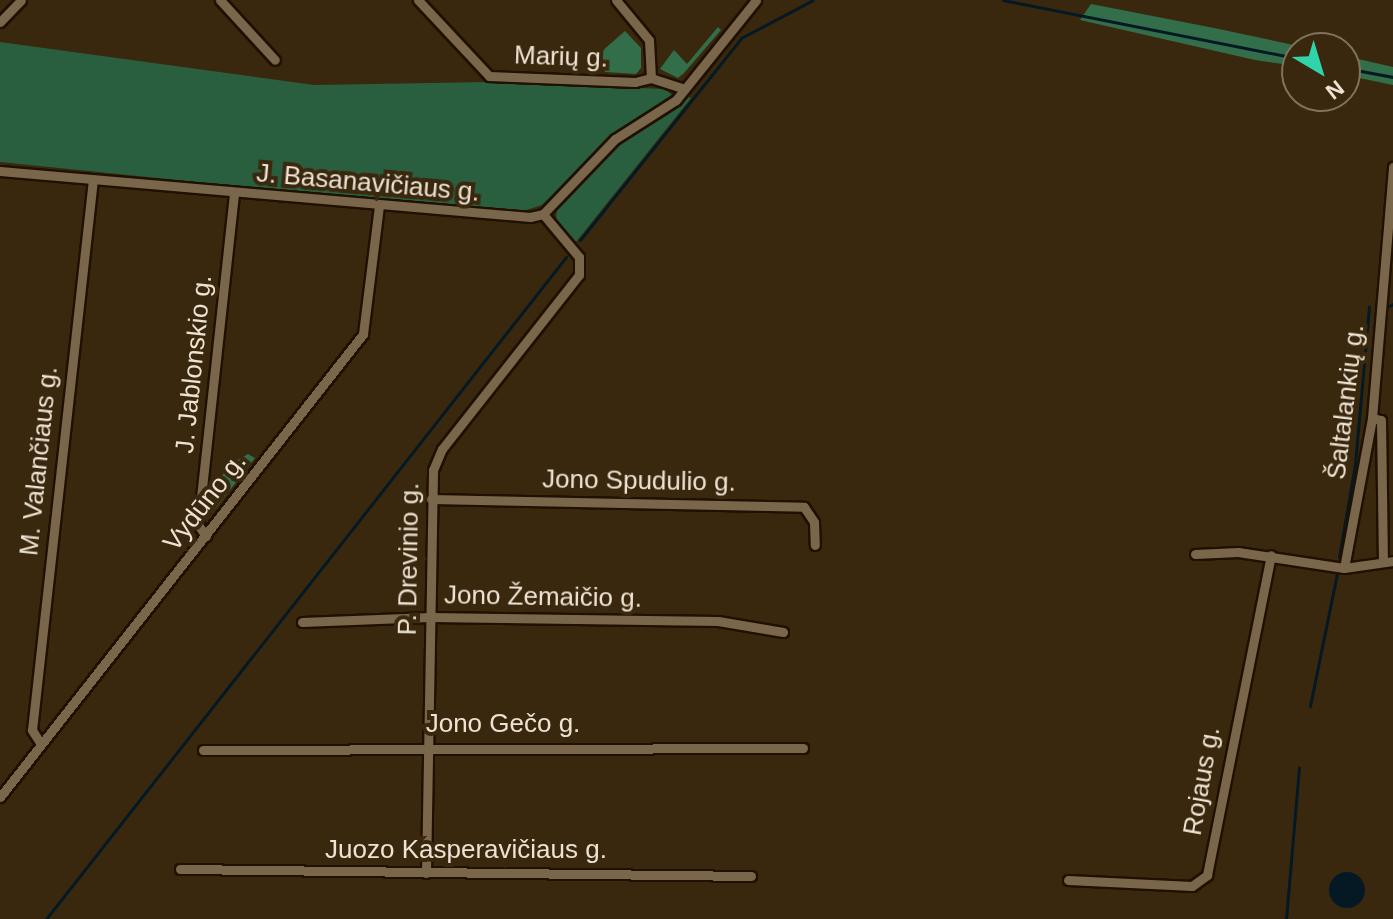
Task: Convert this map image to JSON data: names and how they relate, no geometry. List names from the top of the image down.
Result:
{
  "streets": {
    "street": [
      "Marių g.",
      "J. Basanavičiaus g.",
      "J. Jablonskio g.",
      "Šaltalankių g.",
      "M. Valančiaus g.",
      "Jono Spudulio g.",
      "Vydūno g.",
      "P. Drevinio g.",
      "Jono Žemaičio g.",
      "Jono Gečo g.",
      "Rojaus g.",
      "Juozo Kasperavičiaus g."
    ]
  },
  "crossings": [
    ["J. Basanavičiaus g.", "J. Jablonskio g."],
    ["J. Basanavičiaus g.", "M. Valančiaus g."],
    ["J. Basanavičiaus g.", "Vydūno g."],
    ["J. Basanavičiaus g.", "P. Drevinio g."],
    ["J. Jablonskio g.", "Vydūno g."],
    ["M. Valančiaus g.", "Vydūno g."],
    ["Jono Spudulio g.", "P. Drevinio g."],
    ["P. Drevinio g.", "Jono Žemaičio g."],
    ["P. Drevinio g.", "Jono Gečo g."],
    ["P. Drevinio g.", "Juozo Kasperavičiaus g."]
  ],
  "north": "bottom right"
}
